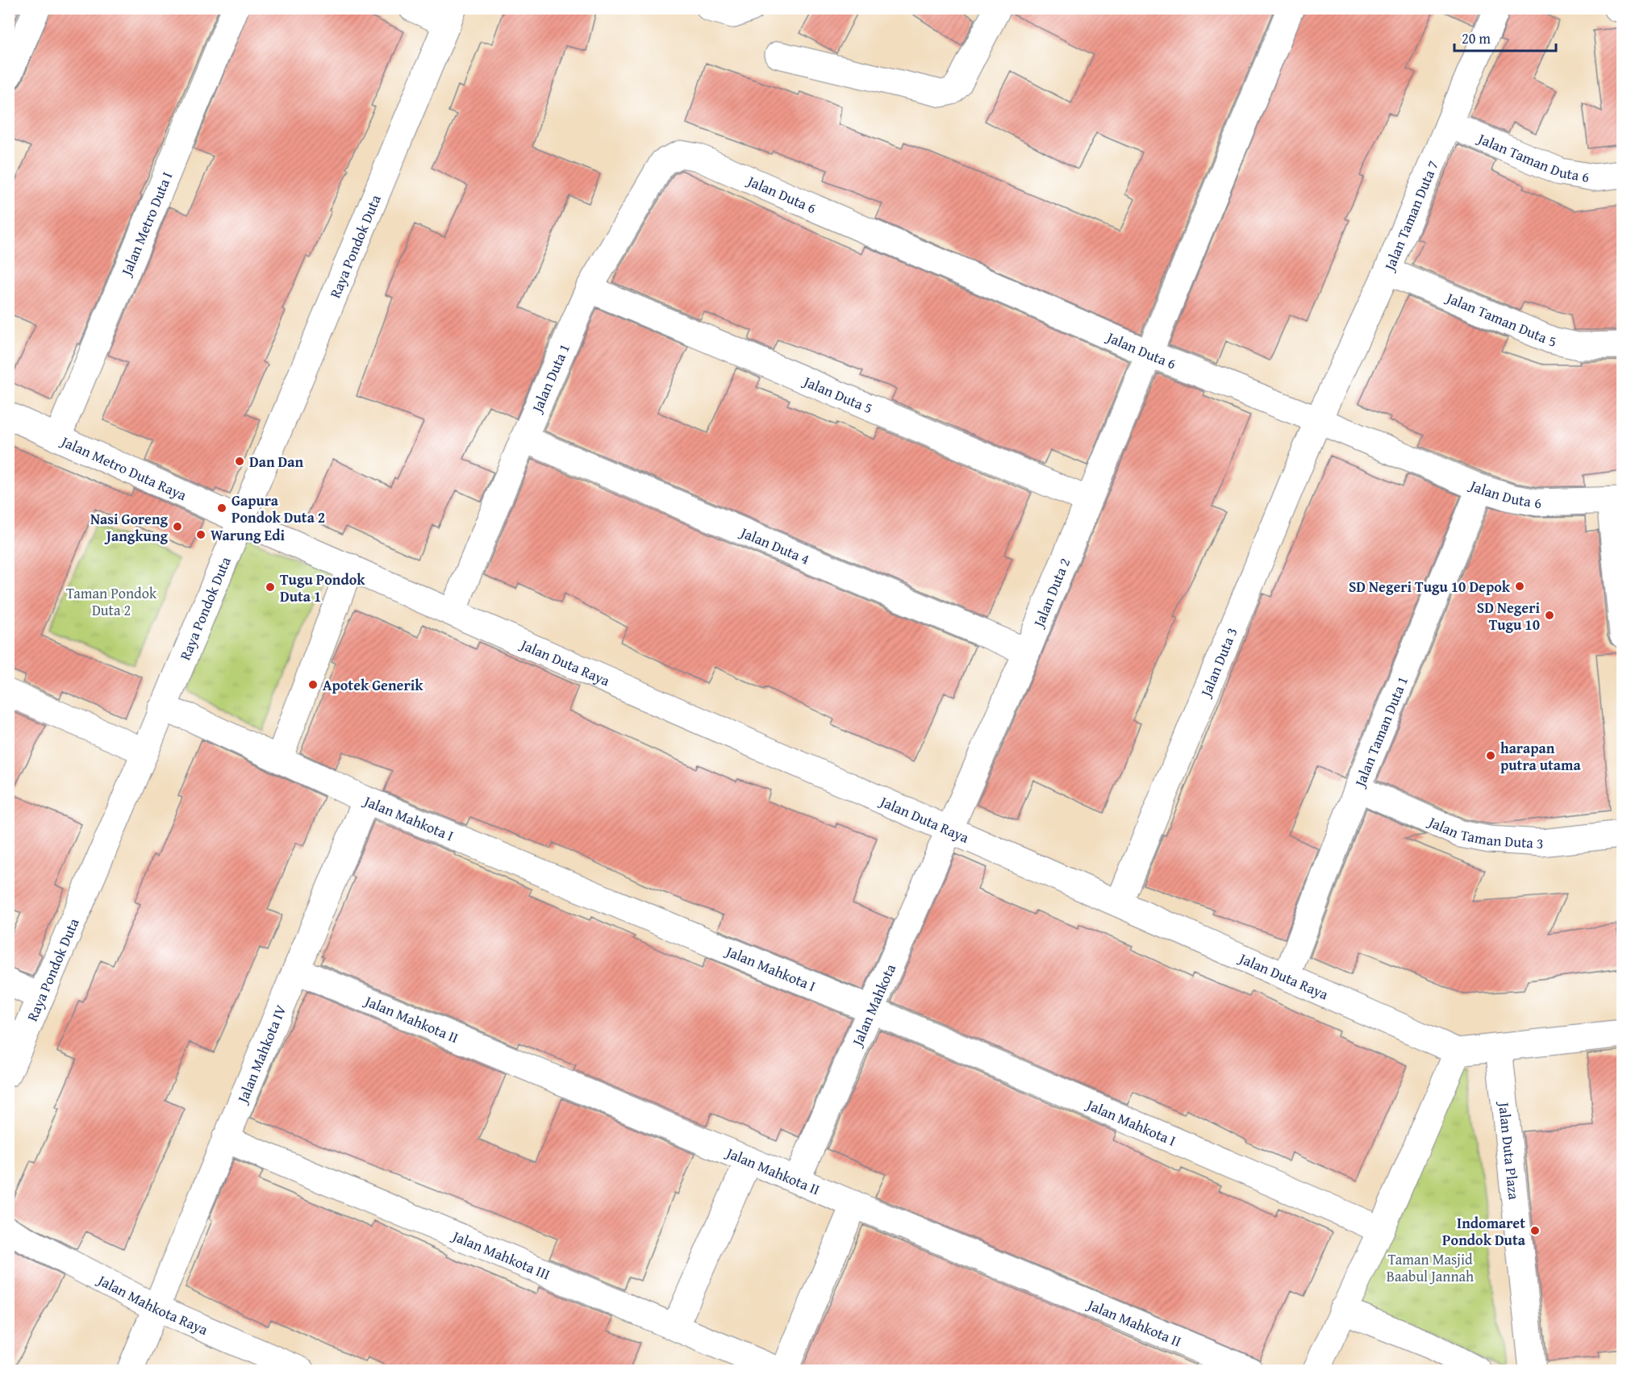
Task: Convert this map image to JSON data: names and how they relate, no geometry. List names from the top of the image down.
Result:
{
  "streets": {
    "street": [
      "Jalan Taman Duta 6",
      "Jalan Duta 6",
      "Jalan Taman Duta 7",
      "Jalan Metro Duta I",
      "Raya Pondok Duta",
      "Jalan Taman Duta 5",
      "Jalan Duta 1",
      "Jalan Duta 5",
      "Jalan Metro Duta Raya",
      "Jalan Duta 4",
      "Jalan Duta 2",
      "Jalan Duta Raya",
      "Jalan Duta 3",
      "Jalan Taman Duta 1",
      "Jalan Mahkota I",
      "Jalan Taman Duta 3",
      "Jalan Mahkota",
      "Jalan Mahkota II",
      "Jalan Mahkota IV",
      "Jalan Duta Plaza",
      "Jalan Mahkota III",
      "Jalan Mahkota Raya"
    ]
  },
  "crossings": [
    ["Jalan Taman Duta 6", "Jalan Taman Duta 7"],
    ["Jalan Duta 6", "Jalan Taman Duta 7"],
    ["Jalan Duta 6", "Jalan Duta 1"],
    ["Jalan Duta 6", "Jalan Duta 2"],
    ["Jalan Duta 6", "Jalan Duta 3"],
    ["Jalan Duta 6", "Jalan Taman Duta 1"],
    ["Jalan Taman Duta 7", "Jalan Taman Duta 5"],
    ["Jalan Taman Duta 7", "Jalan Duta 3"],
    ["Jalan Metro Duta I", "Jalan Metro Duta Raya"],
    ["Raya Pondok Duta", "Jalan Metro Duta Raya"],
    ["Raya Pondok Duta", "Jalan Duta Raya"],
    ["Raya Pondok Duta", "Jalan Mahkota I"],
    ["Jalan Duta 1", "Jalan Duta 5"],
    ["Jalan Duta 1", "Jalan Duta 4"],
    ["Jalan Duta 1", "Jalan Duta Raya"],
    ["Jalan Duta 5", "Jalan Duta 2"],
    ["Jalan Metro Duta Raya", "Jalan Duta Raya"],
    ["Jalan Duta 4", "Jalan Duta 2"],
    ["Jalan Duta 2", "Jalan Duta Raya"],
    ["Jalan Duta 2", "Jalan Mahkota"],
    ["Jalan Duta Raya", "Jalan Duta 3"],
    ["Jalan Duta Raya", "Jalan Taman Duta 1"],
    ["Jalan Duta Raya", "Jalan Mahkota"],
    ["Jalan Duta Raya", "Jalan Duta Plaza"],
    ["Jalan Taman Duta 1", "Jalan Taman Duta 3"],
    ["Jalan Mahkota I", "Jalan Mahkota"],
    ["Jalan Mahkota I", "Jalan Mahkota IV"],
    ["Jalan Mahkota", "Jalan Mahkota II"],
    ["Jalan Mahkota II", "Jalan Mahkota IV"],
    ["Jalan Mahkota IV", "Jalan Mahkota III"],
    ["Jalan Mahkota IV", "Jalan Mahkota Raya"]
  ],
  "parks": ["Taman Pondok Duta 2", "Taman Masjid Baabul Jannah"],
  "places": [
    "Dan Dan",
    "Gapura Pondok Duta 2",
    "Nasi Goreng Jangkung",
    "Warung Edi",
    "SD Negeri Tugu 10 Depok",
    "Tugu Pondok Duta 1",
    "SD Negeri Tugu 10",
    "Apotek Generik",
    "harapan putra utama",
    "Indomaret Pondok Duta"
  ],
  "scale_bar": "20 m"
}
